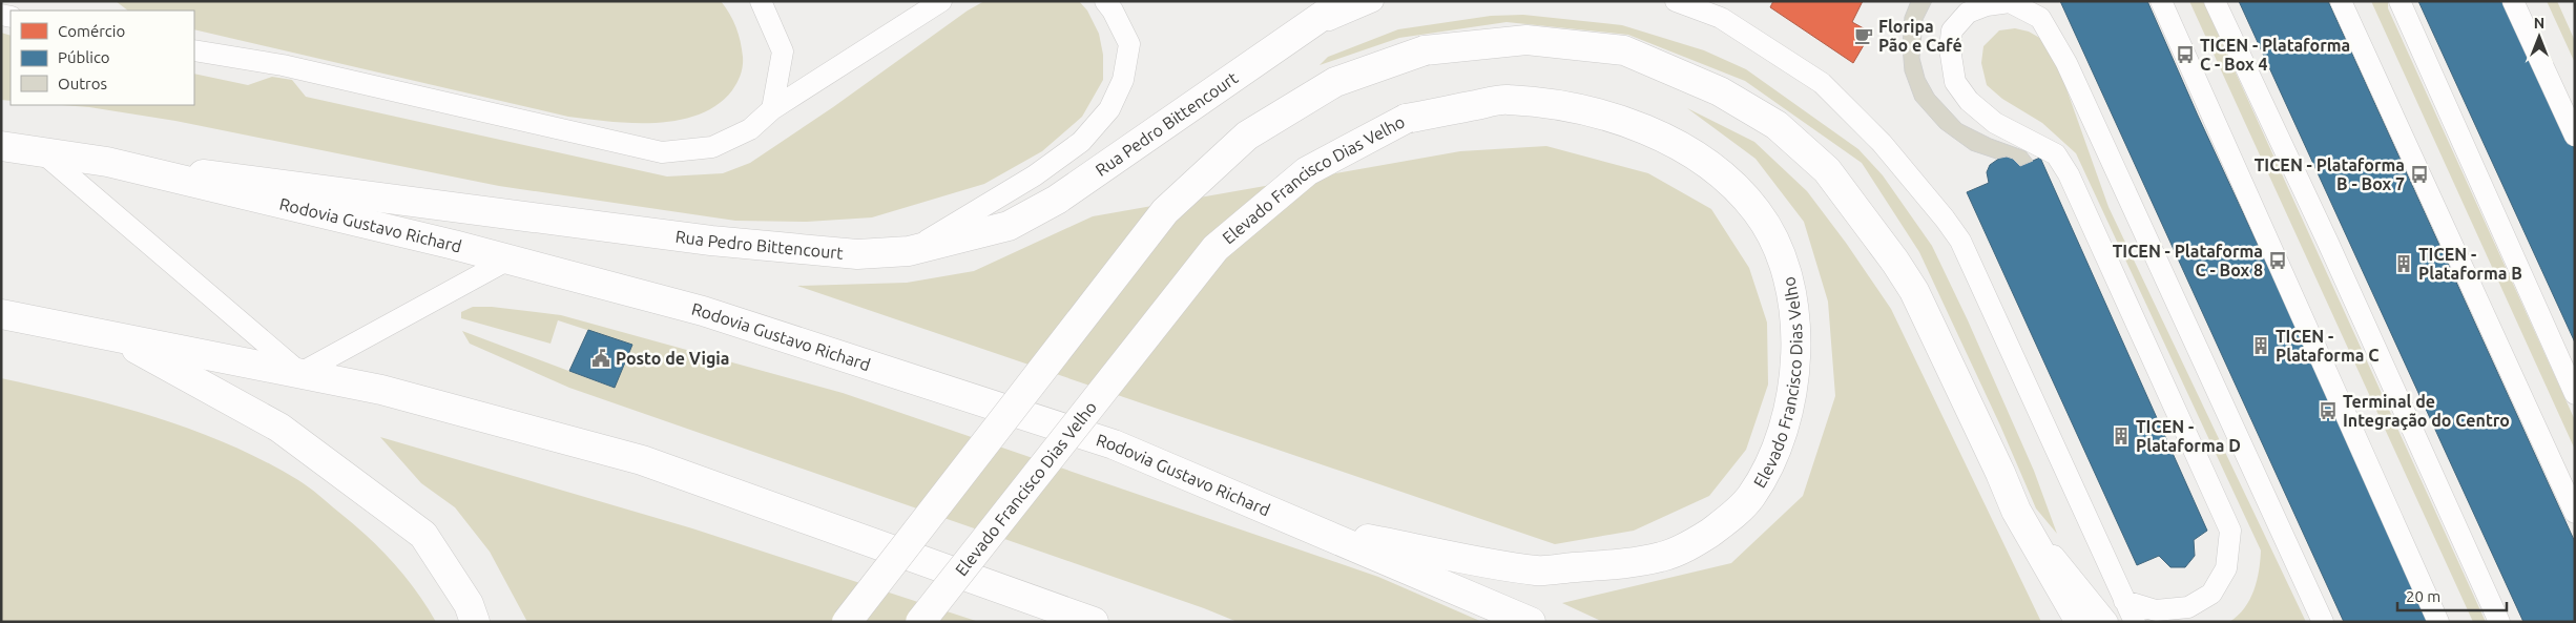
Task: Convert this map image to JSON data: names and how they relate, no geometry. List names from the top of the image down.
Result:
{
  "streets": {
    "main road": ["Rua Pedro Bittencourt", "Elevado Francisco Dias Velho", "Rodovia Gustavo Richard"]
  },
  "crossings": [
    ["Rua Pedro Bittencourt", "Rodovia Gustavo Richard"],
    ["Elevado Francisco Dias Velho", "Rodovia Gustavo Richard"]
  ],
  "places": {
    "cafe": ["Floripa Pão e Café"],
    "bus stop": [
      "TICEN - Plataforma C - Box 4",
      "TICEN - Plataforma B - Box 7",
      "TICEN - Plataforma C - Box 8",
      "Terminal de Integração do Centro"
    ],
    "building": ["TICEN - Plataforma B", "TICEN - Plataforma C", "TICEN - Plataforma D"],
    "public building": ["Posto de Vigia"]
  },
  "legend": ["Comércio", "Público", "Outros"],
  "scale_bar": "20 m",
  "north": "top"
}
